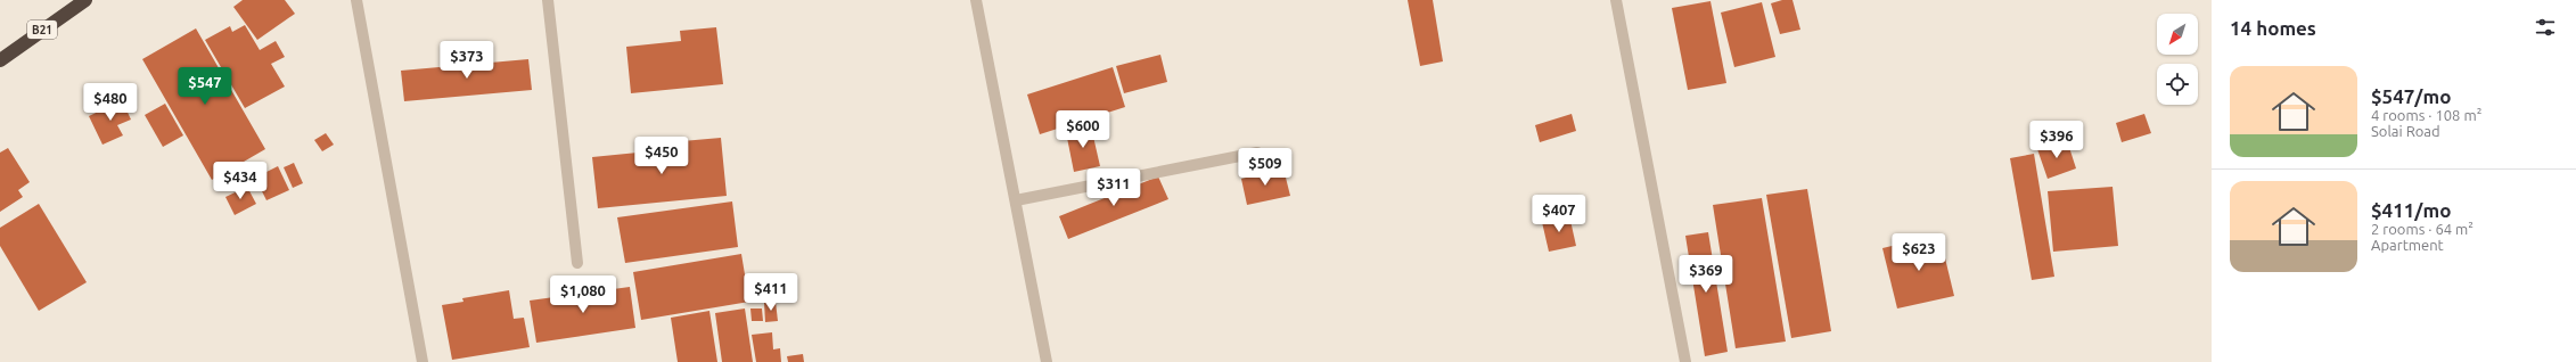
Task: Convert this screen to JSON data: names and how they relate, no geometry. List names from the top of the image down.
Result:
{
  "streets": {
    "highway": ["B21"]
  },
  "north": "bottom left",
  "page": {
    "heading": "14 homes",
    "price": [
      "$373",
      "$547",
      "$480",
      "$600",
      "$396",
      "$450",
      "$509",
      "$434",
      "$311",
      "$407",
      "$623",
      "$369",
      "$411",
      "$1,080"
    ],
    "list": [
      {
        "name": "$547/mo",
        "note": "4 rooms · 108 m² · Solai Road"
      },
      {
        "name": "$411/mo",
        "note": "2 rooms · 64 m² · Apartment"
      }
    ]
  }
}
